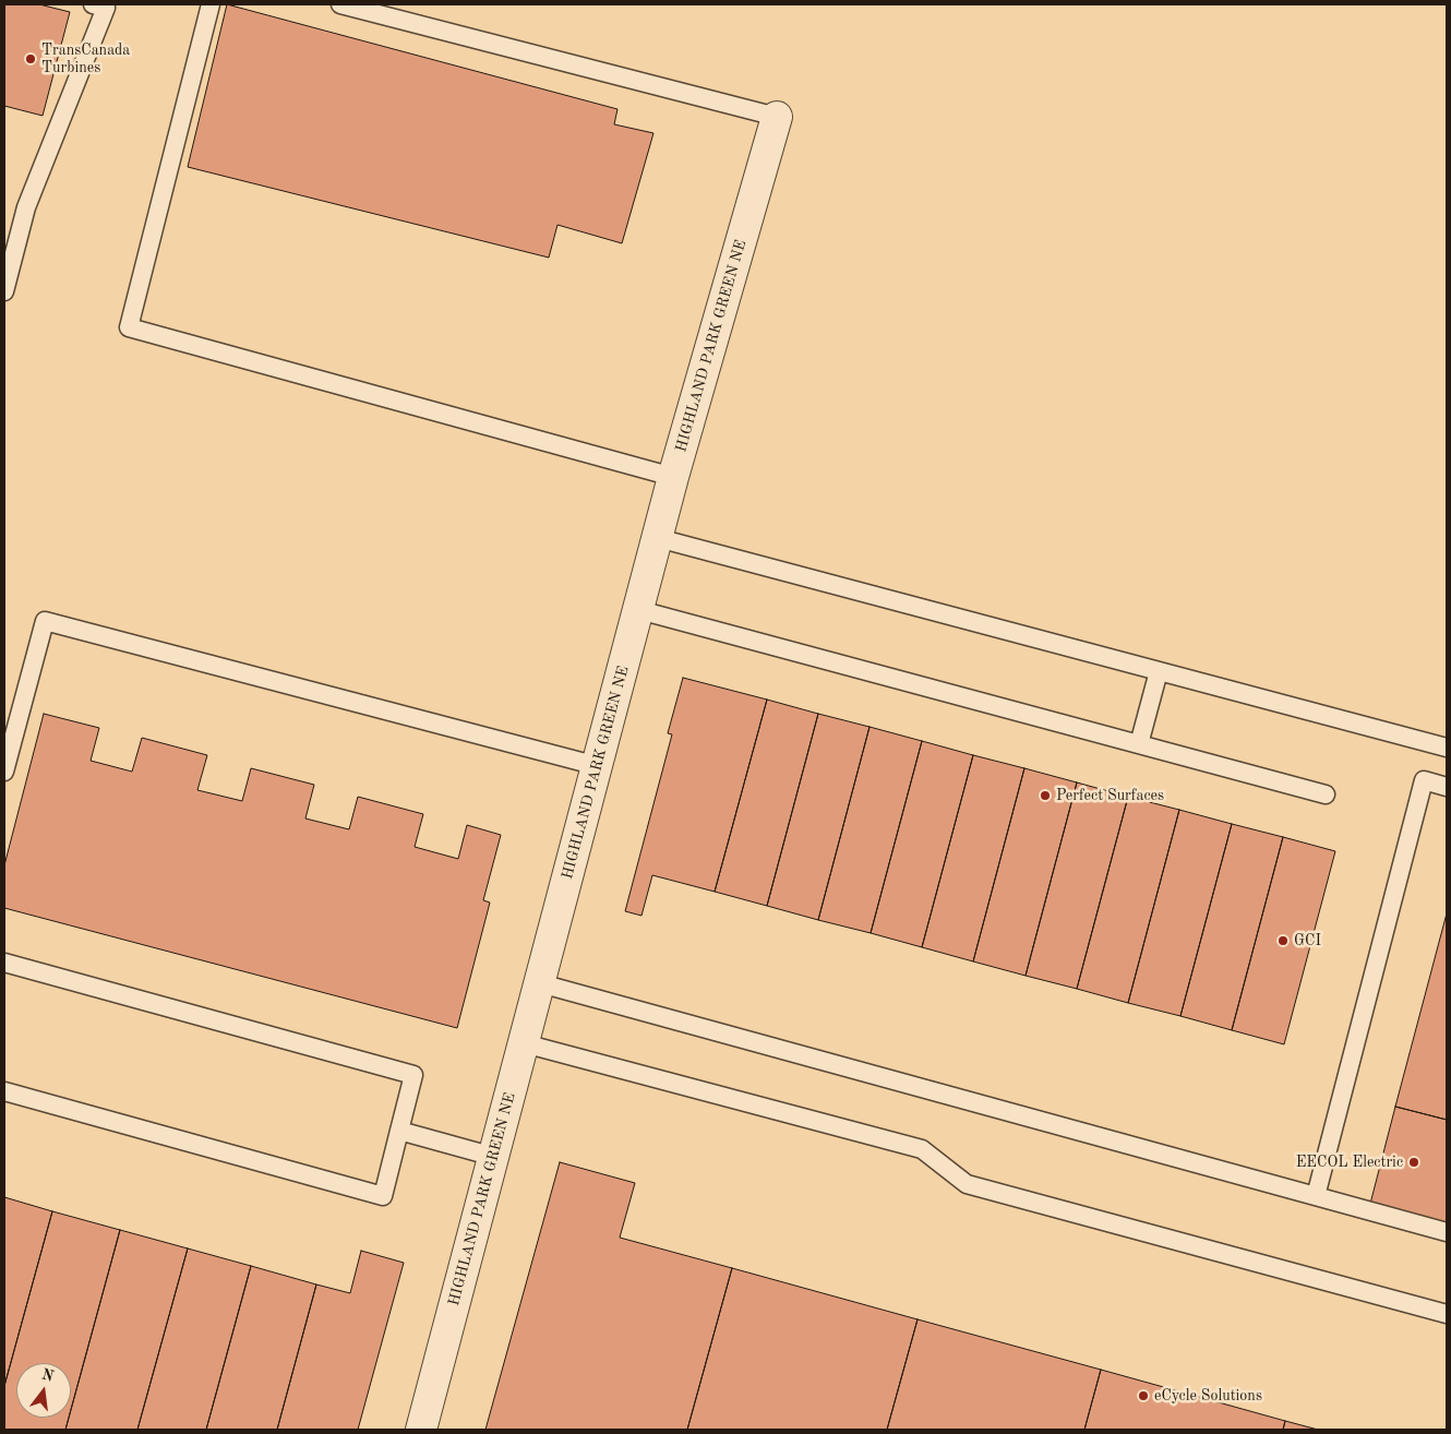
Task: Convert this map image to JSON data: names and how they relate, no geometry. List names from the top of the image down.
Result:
{
  "streets": {
    "street": ["HIGHLAND PARK GREEN NE"]
  },
  "places": [
    "TransCanada Turbines",
    "Perfect Surfaces",
    "GCI",
    "EECOL Electric",
    "eCycle Solutions"
  ],
  "north": "top"
}
